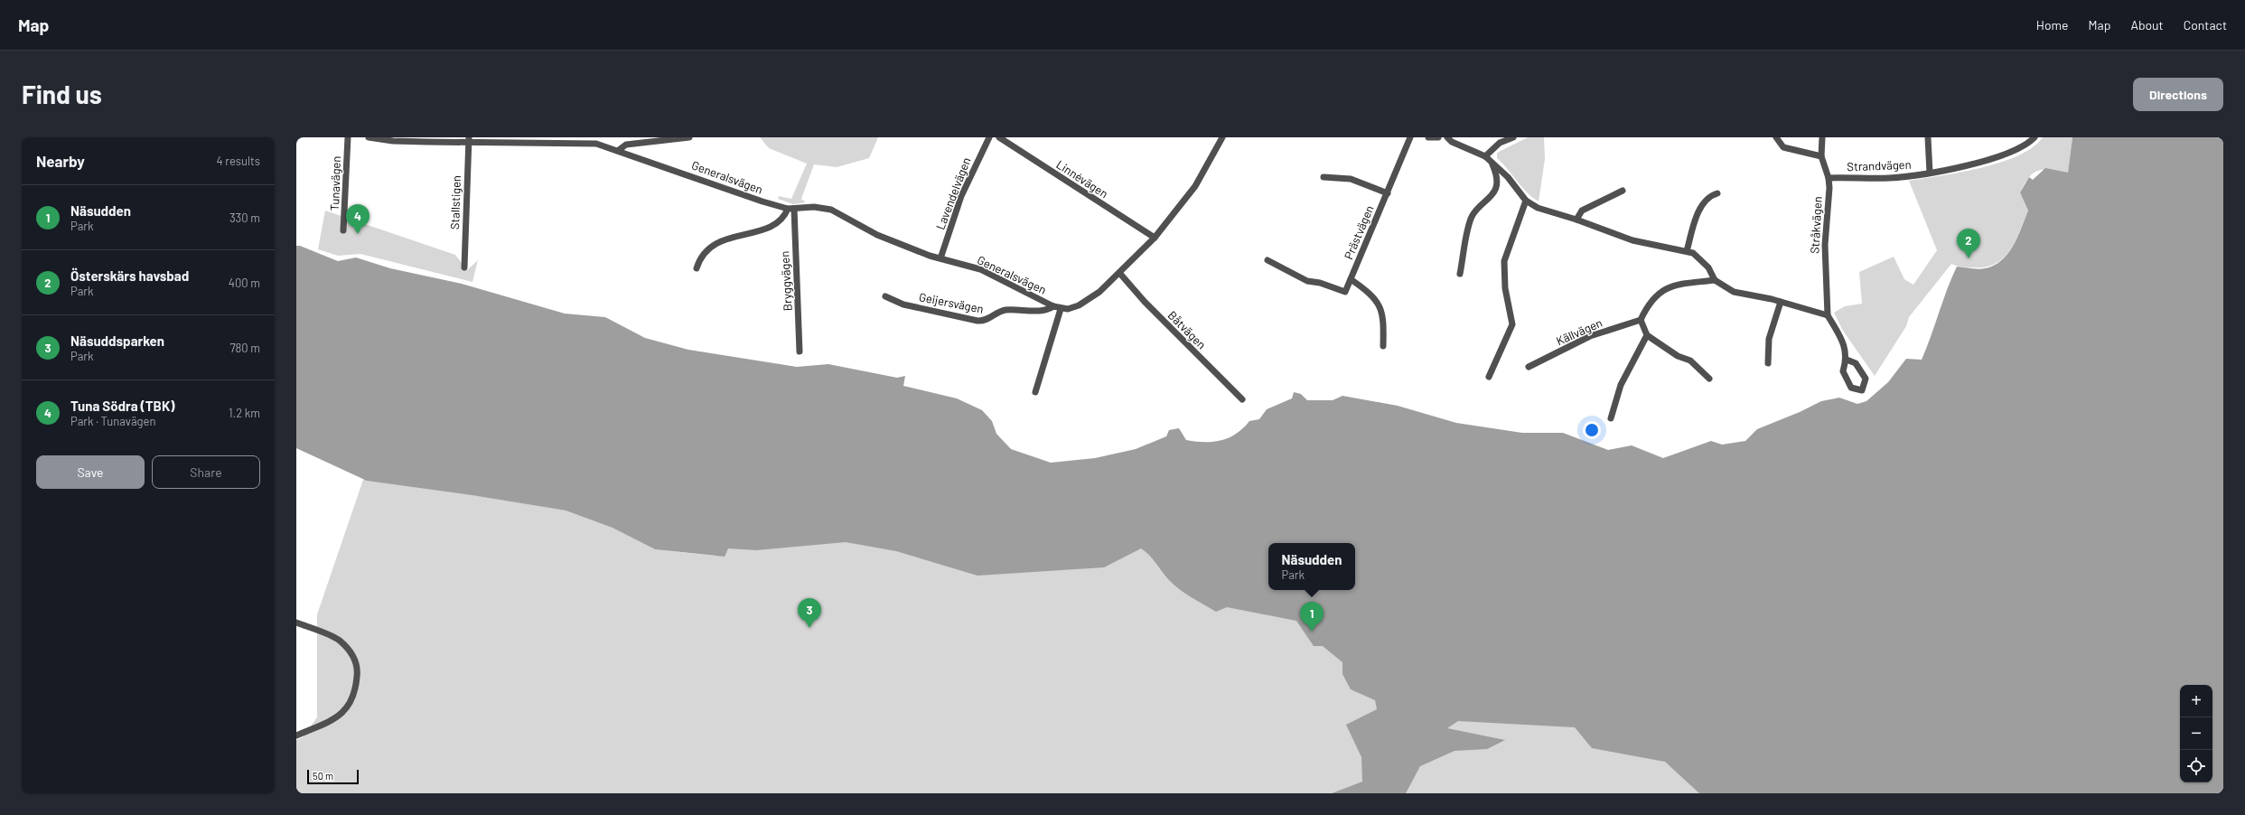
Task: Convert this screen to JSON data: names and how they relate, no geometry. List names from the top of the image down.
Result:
{
  "streets": {
    "street": [
      "Strandvägen",
      "Generalsvägen",
      "Linnévägen",
      "Tunavägen",
      "Lavendelvägen",
      "Stallstigen",
      "Stråkvägen",
      "Prästvägen",
      "Bryggvägen",
      "Geijersvägen",
      "Båtvägen",
      "Källvägen"
    ]
  },
  "crossings": [
    ["Strandvägen", "Stråkvägen"],
    ["Generalsvägen", "Lavendelvägen"],
    ["Generalsvägen", "Stallstigen"],
    ["Generalsvägen", "Bryggvägen"],
    ["Generalsvägen", "Geijersvägen"]
  ],
  "scale_bar": "50 m",
  "page": {
    "header": "Map",
    "nav": [
      "Home",
      "Map",
      "About",
      "Contact"
    ],
    "buttons": [
      "Directions",
      ["Save", "Share"]
    ],
    "title": "Find us",
    "heading": ["Nearby", "4 results"],
    "list": [
      {
        "mark": "1",
        "name": "Näsudden",
        "note": "Park",
        "value": "330 m"
      },
      {
        "mark": "2",
        "name": "Österskärs havsbad",
        "note": "Park",
        "value": "400 m"
      },
      {
        "mark": "3",
        "name": "Näsuddsparken",
        "note": "Park",
        "value": "780 m"
      },
      {
        "mark": "4",
        "name": "Tuna Södra (TBK)",
        "note": "Park · Tunavägen",
        "value": "1.2 km"
      }
    ],
    "pins": [
      "4",
      "2",
      "3",
      "1"
    ],
    "popup": ["Näsudden", "Park"],
    "map_buttons": ["+", "−"],
    "scale": "50 m"
  }
}
